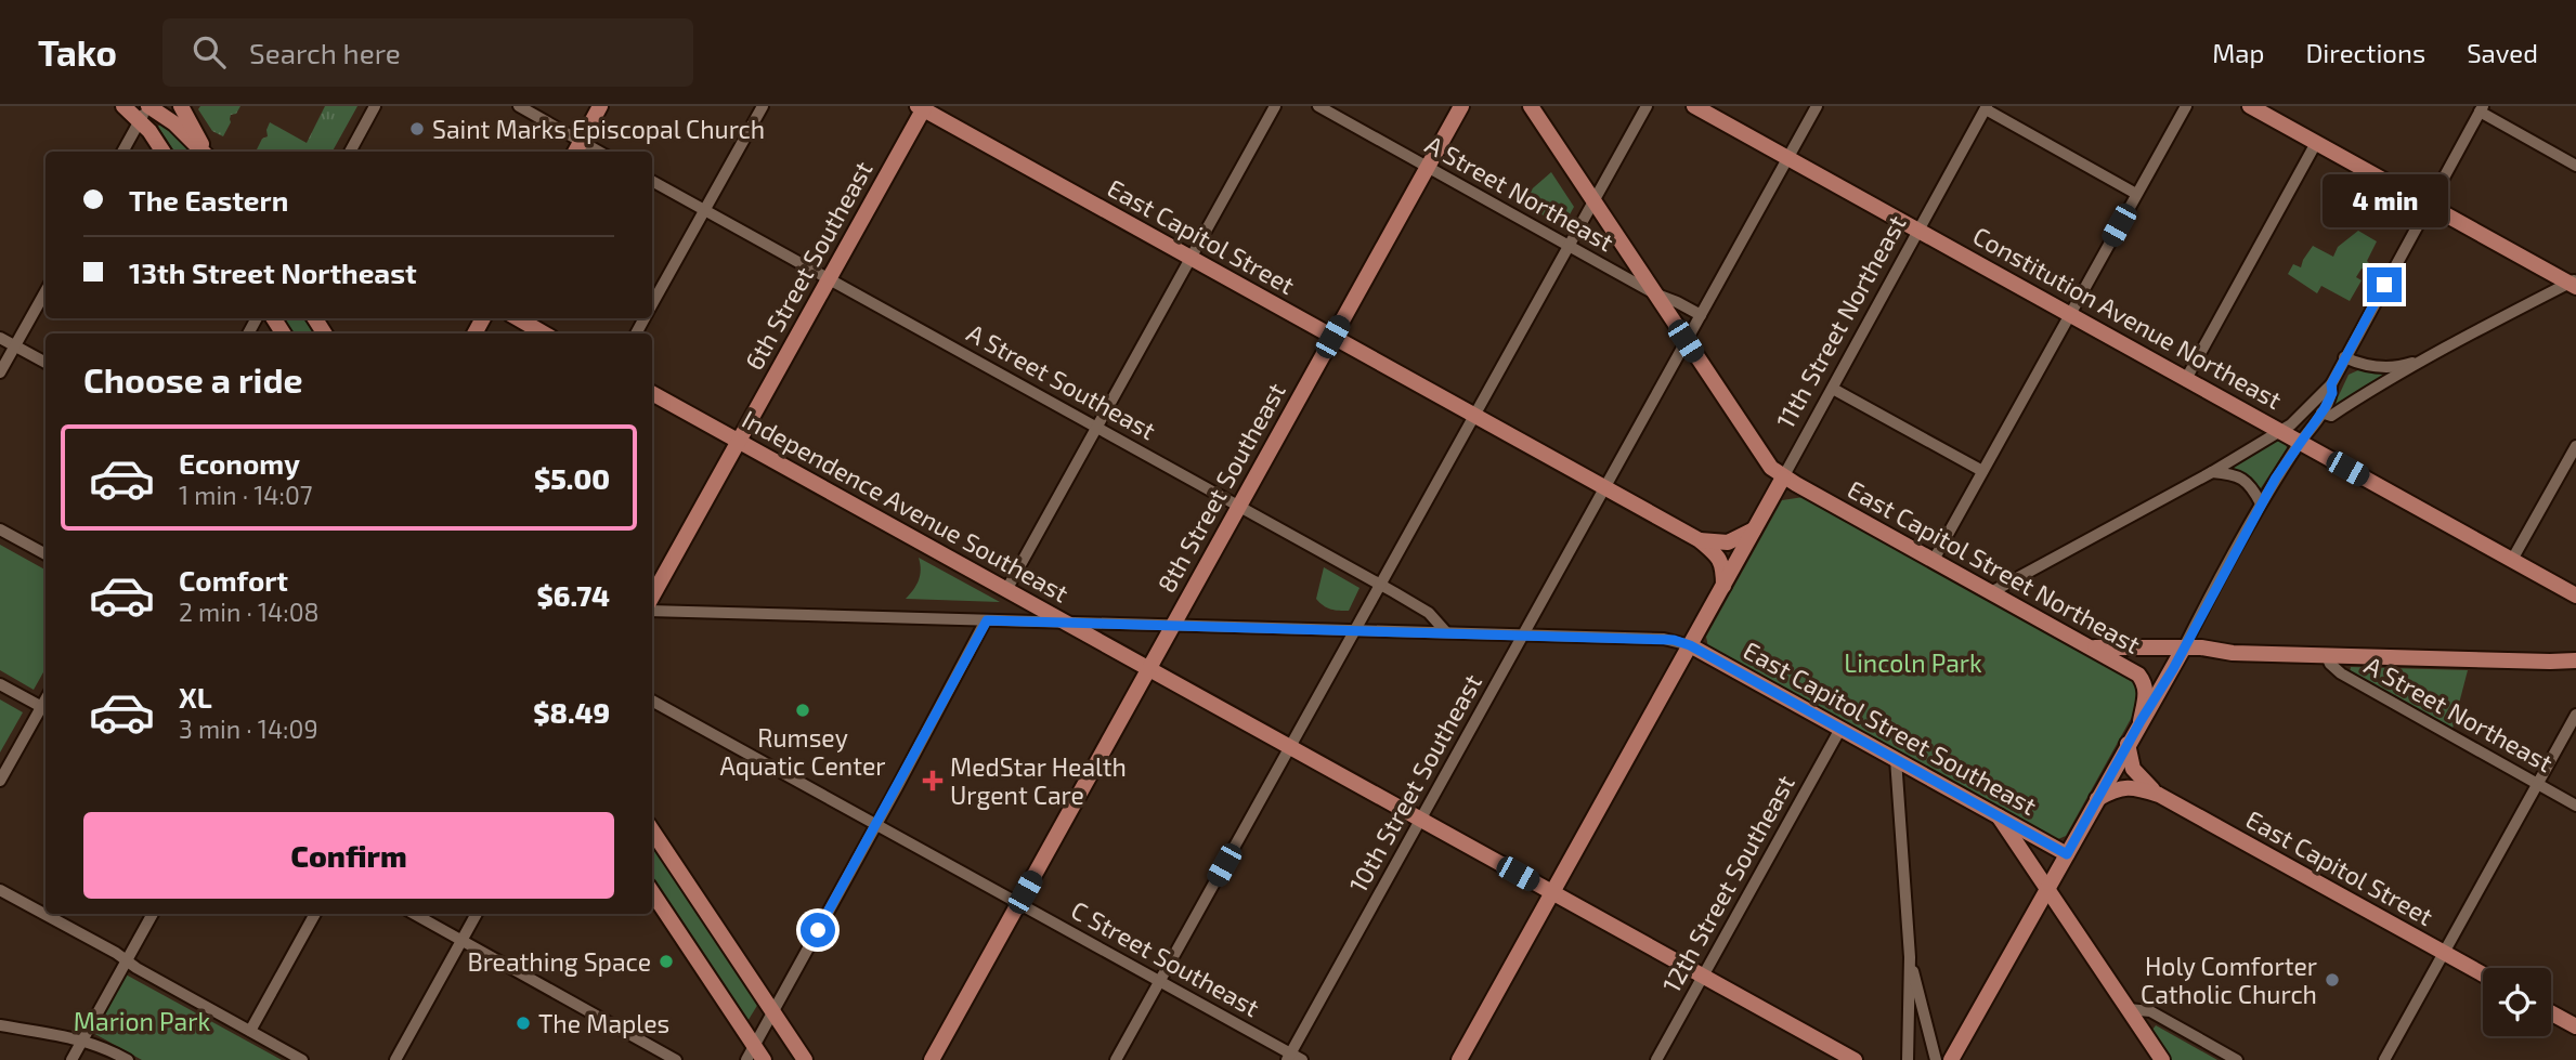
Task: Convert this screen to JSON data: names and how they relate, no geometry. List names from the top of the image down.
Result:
{
  "streets": {
    "main road": [
      "East Capitol Street",
      "6th Street Southeast",
      "Constitution Avenue Northeast",
      "11th Street Northeast",
      "8th Street Southeast",
      "Independence Avenue Southeast",
      "East Capitol Street Northeast",
      "East Capitol Street Southeast"
    ],
    "street": [
      "A Street Northeast",
      "A Street Southeast",
      "10th Street Southeast",
      "12th Street Southeast",
      "C Street Southeast"
    ]
  },
  "crossings": [
    ["A Street Northeast", "8th Street Southeast"],
    ["A Street Northeast", "East Capitol Street Northeast"],
    ["A Street Northeast", "10th Street Southeast"],
    ["East Capitol Street", "6th Street Southeast"],
    ["East Capitol Street", "8th Street Southeast"],
    ["East Capitol Street", "10th Street Southeast"],
    ["6th Street Southeast", "A Street Southeast"],
    ["6th Street Southeast", "Independence Avenue Southeast"],
    ["Constitution Avenue Northeast", "11th Street Northeast"],
    ["Constitution Avenue Northeast", "10th Street Southeast"],
    ["11th Street Northeast", "Independence Avenue Southeast"],
    ["11th Street Northeast", "East Capitol Street Northeast"],
    ["11th Street Northeast", "East Capitol Street Southeast"],
    ["A Street Southeast", "8th Street Southeast"],
    ["8th Street Southeast", "Independence Avenue Southeast"],
    ["8th Street Southeast", "C Street Southeast"],
    ["Independence Avenue Southeast", "10th Street Southeast"],
    ["Independence Avenue Southeast", "12th Street Southeast"],
    ["East Capitol Street Northeast", "10th Street Southeast"],
    ["East Capitol Street Southeast", "12th Street Southeast"],
    ["10th Street Southeast", "C Street Southeast"]
  ],
  "parks": ["Lincoln Park", "Marion Park"],
  "places": {
    "other": [
      "Saint Marks Episcopal Church",
      "Rumsey Aquatic Center",
      "Breathing Space",
      "Holy Comforter Catholic Church",
      "The Maples"
    ],
    "health": ["MedStar Health Urgent Care"]
  },
  "page": {
    "header": "Tako",
    "search": "Search here",
    "nav": ["Map", "Directions", "Saved"],
    "banner": ["The Eastern", "13th Street Northeast"],
    "bubble": "4 min",
    "heading": "Choose a ride",
    "list": [
      {
        "name": "Economy",
        "note": "1 min · 14:07",
        "value": "$5.00"
      },
      {
        "name": "Comfort",
        "note": "2 min · 14:08",
        "value": "$6.74"
      },
      {
        "name": "XL",
        "note": "3 min · 14:09",
        "value": "$8.49"
      }
    ],
    "buttons": "Confirm"
  }
}
